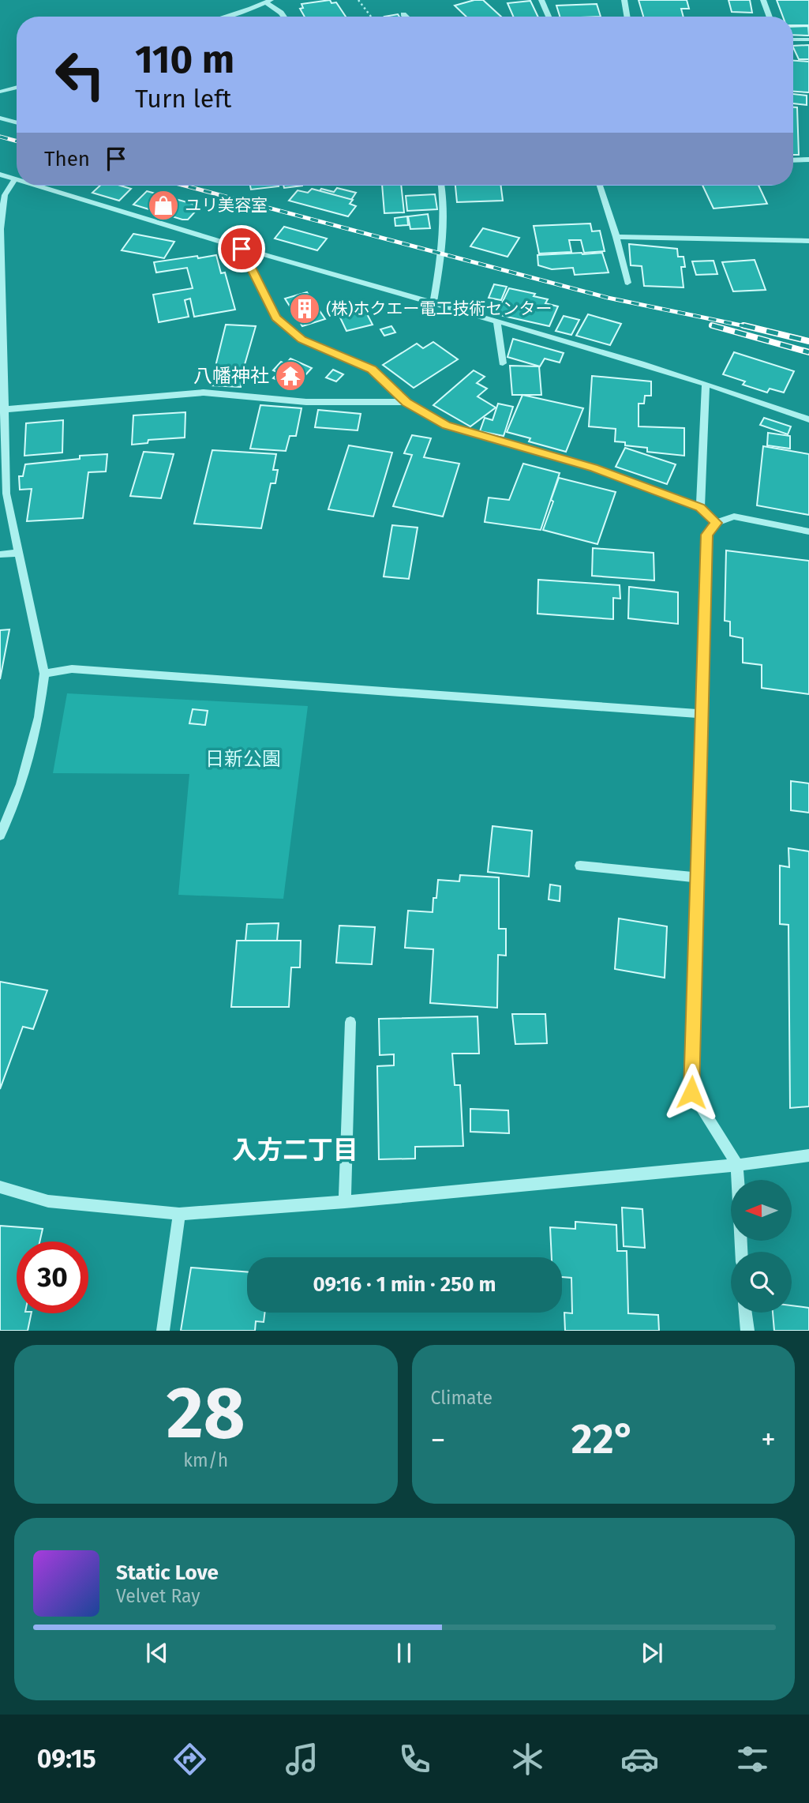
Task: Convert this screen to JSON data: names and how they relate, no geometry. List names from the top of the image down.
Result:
{
  "districts": ["入方二丁目"],
  "parks": ["日新公園"],
  "places": {
    "shop": ["ユリ美容室"],
    "building": ["(株)ホクエー電工技術センター"],
    "temple": ["八幡神社"]
  },
  "north": "left",
  "page": {
    "turn": ["110 m", "Turn left"],
    "then": "Then",
    "limit": "30",
    "trip": "09:16 · 1 min · 250 m",
    "tile": [
      ["28", "km/h"],
      "Climate"
    ],
    "heat": ["−", "22°", "+"],
    "song": ["Static Love", "Velvet Ray"],
    "tabs": "09:15"
  }
}
